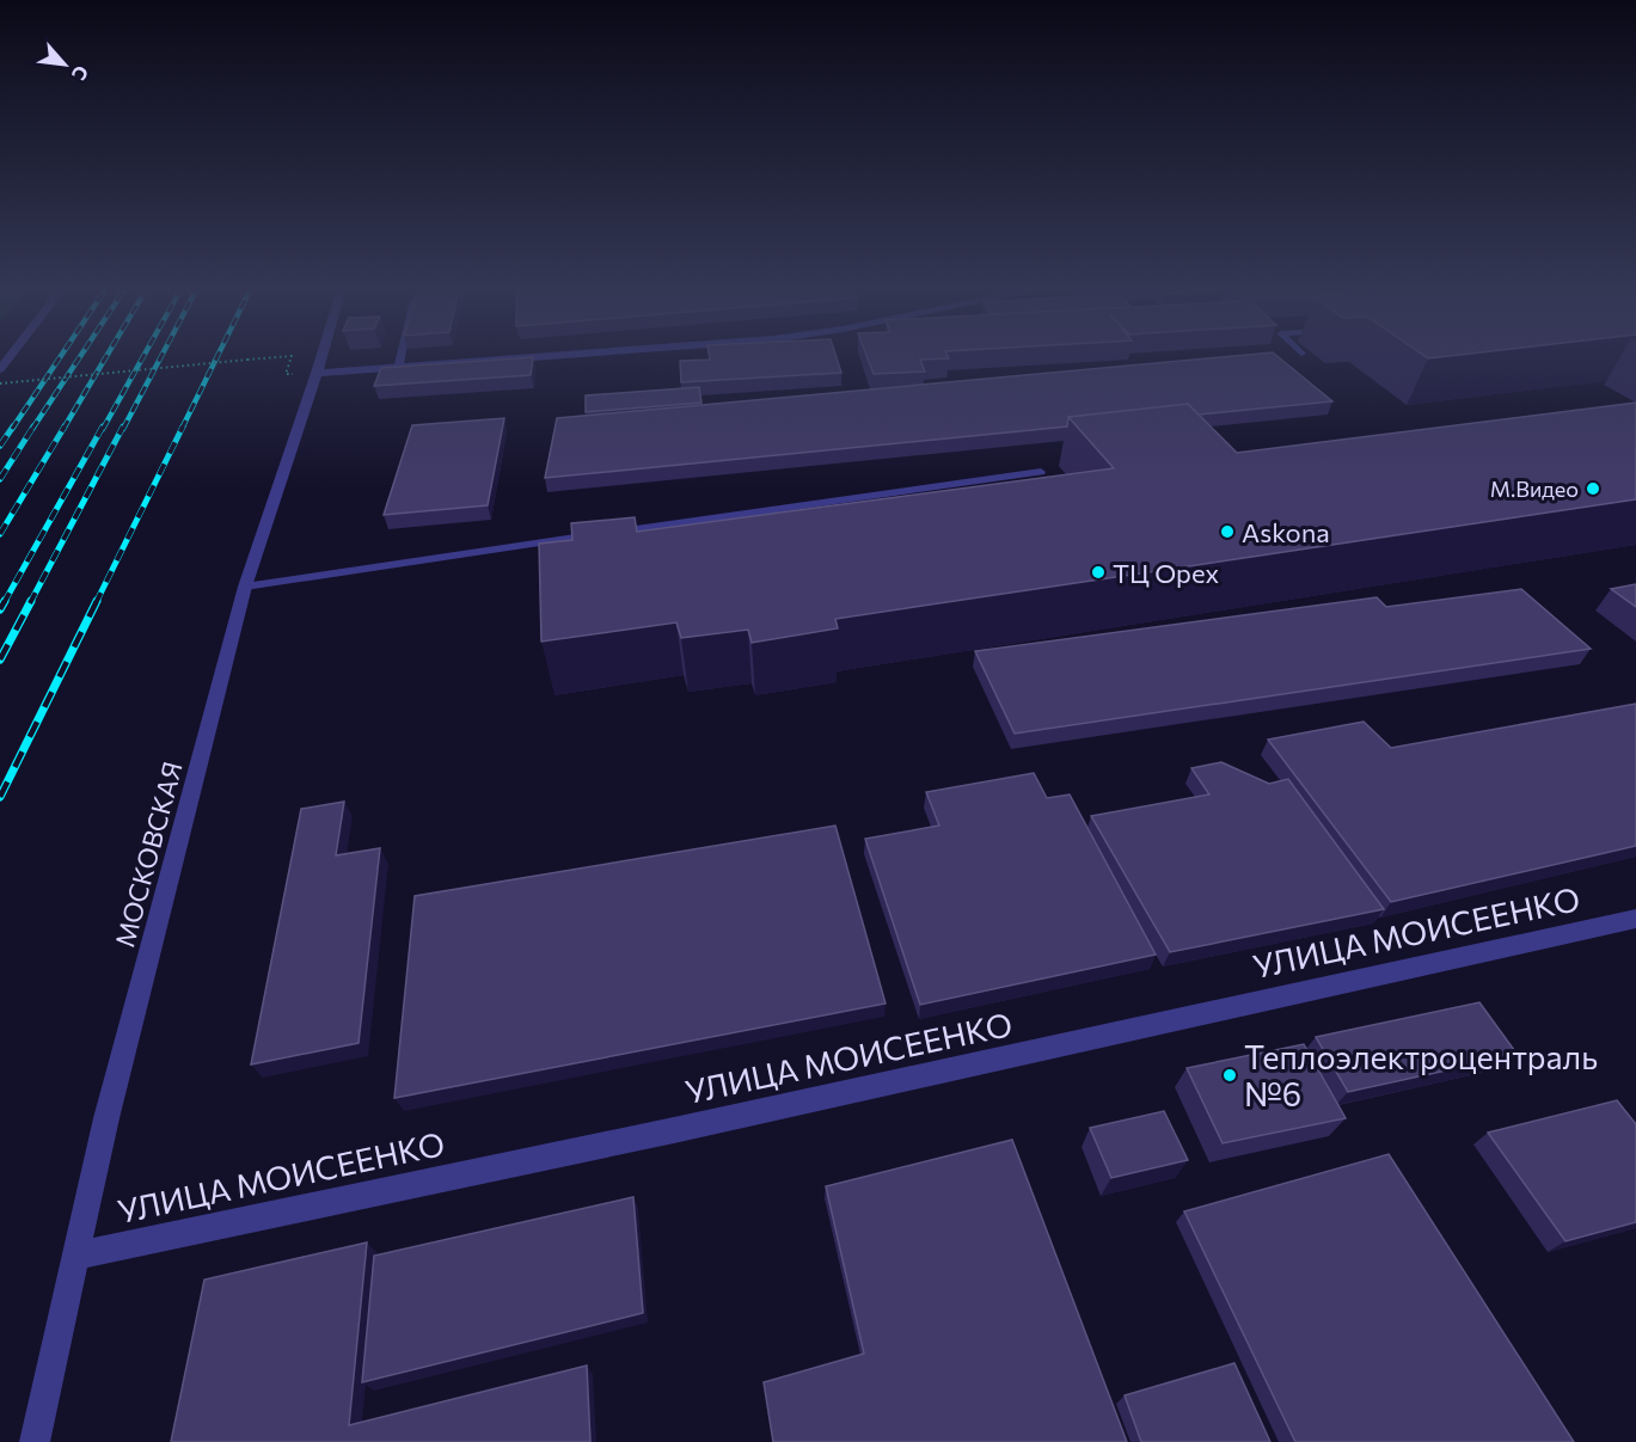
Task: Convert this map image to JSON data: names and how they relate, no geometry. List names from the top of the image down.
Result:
{
  "streets": {
    "street": ["МОСКОВСКАЯ", "УЛИЦА МОИСЕЕНКО"]
  },
  "crossings": [
    ["МОСКОВСКАЯ", "УЛИЦА МОИСЕЕНКО"]
  ],
  "places": [
    "М.Видео",
    "Askona",
    "ТЦ Орех",
    "Теплоэлектроцентраль №6"
  ],
  "north": "bottom right"
}
